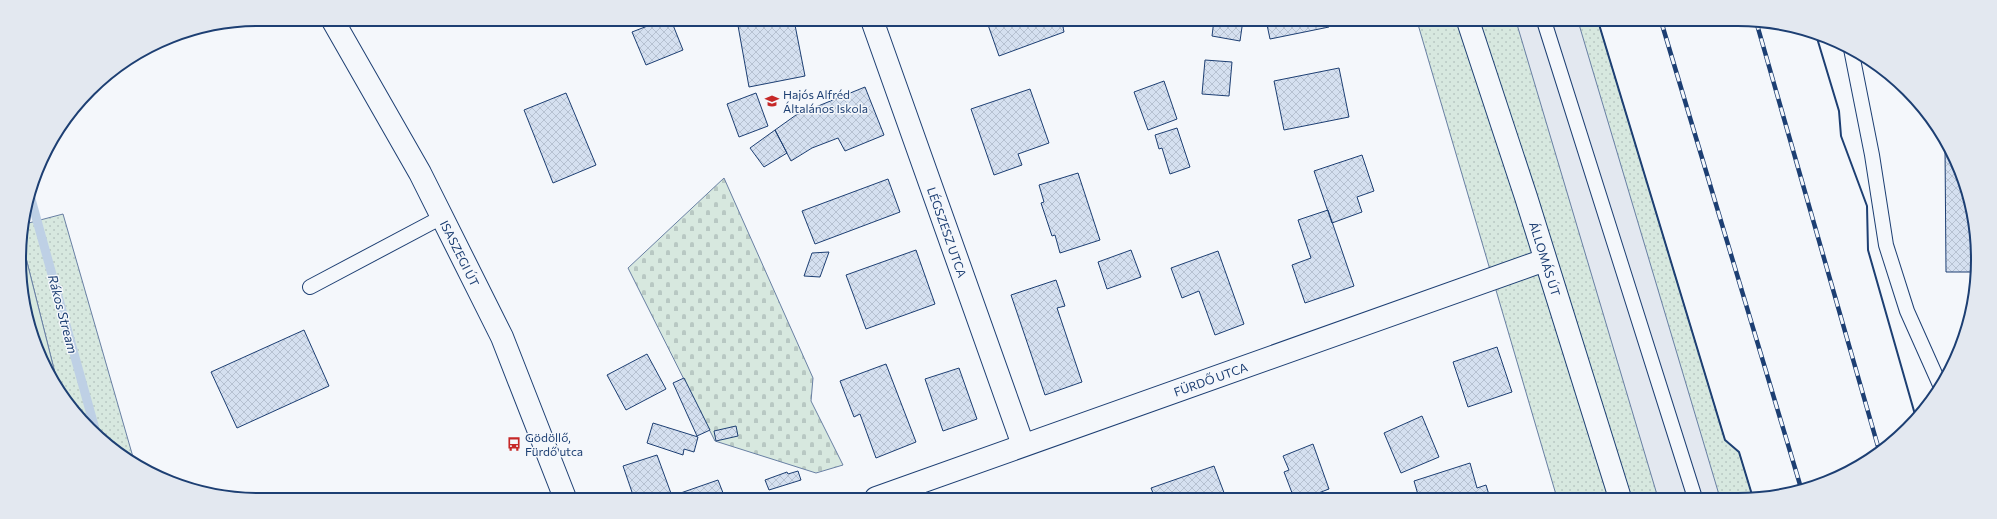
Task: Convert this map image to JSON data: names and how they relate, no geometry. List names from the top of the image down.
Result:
{
  "streets": {
    "street": [
      "LÉGSZESZ UTCA",
      "ISASZEGI ÚT",
      "ÁLLOMÁS ÚT",
      "FÜRDŐ UTCA"
    ]
  },
  "crossings": [
    ["LÉGSZESZ UTCA", "FÜRDŐ UTCA"],
    ["ÁLLOMÁS ÚT", "FÜRDŐ UTCA"]
  ],
  "water": ["Rákos Stream"],
  "places": {
    "school or university": ["Hajós Alfréd Általános Iskola"],
    "bus stop": ["Gödöllő, Fürdő utca"]
  }
}
